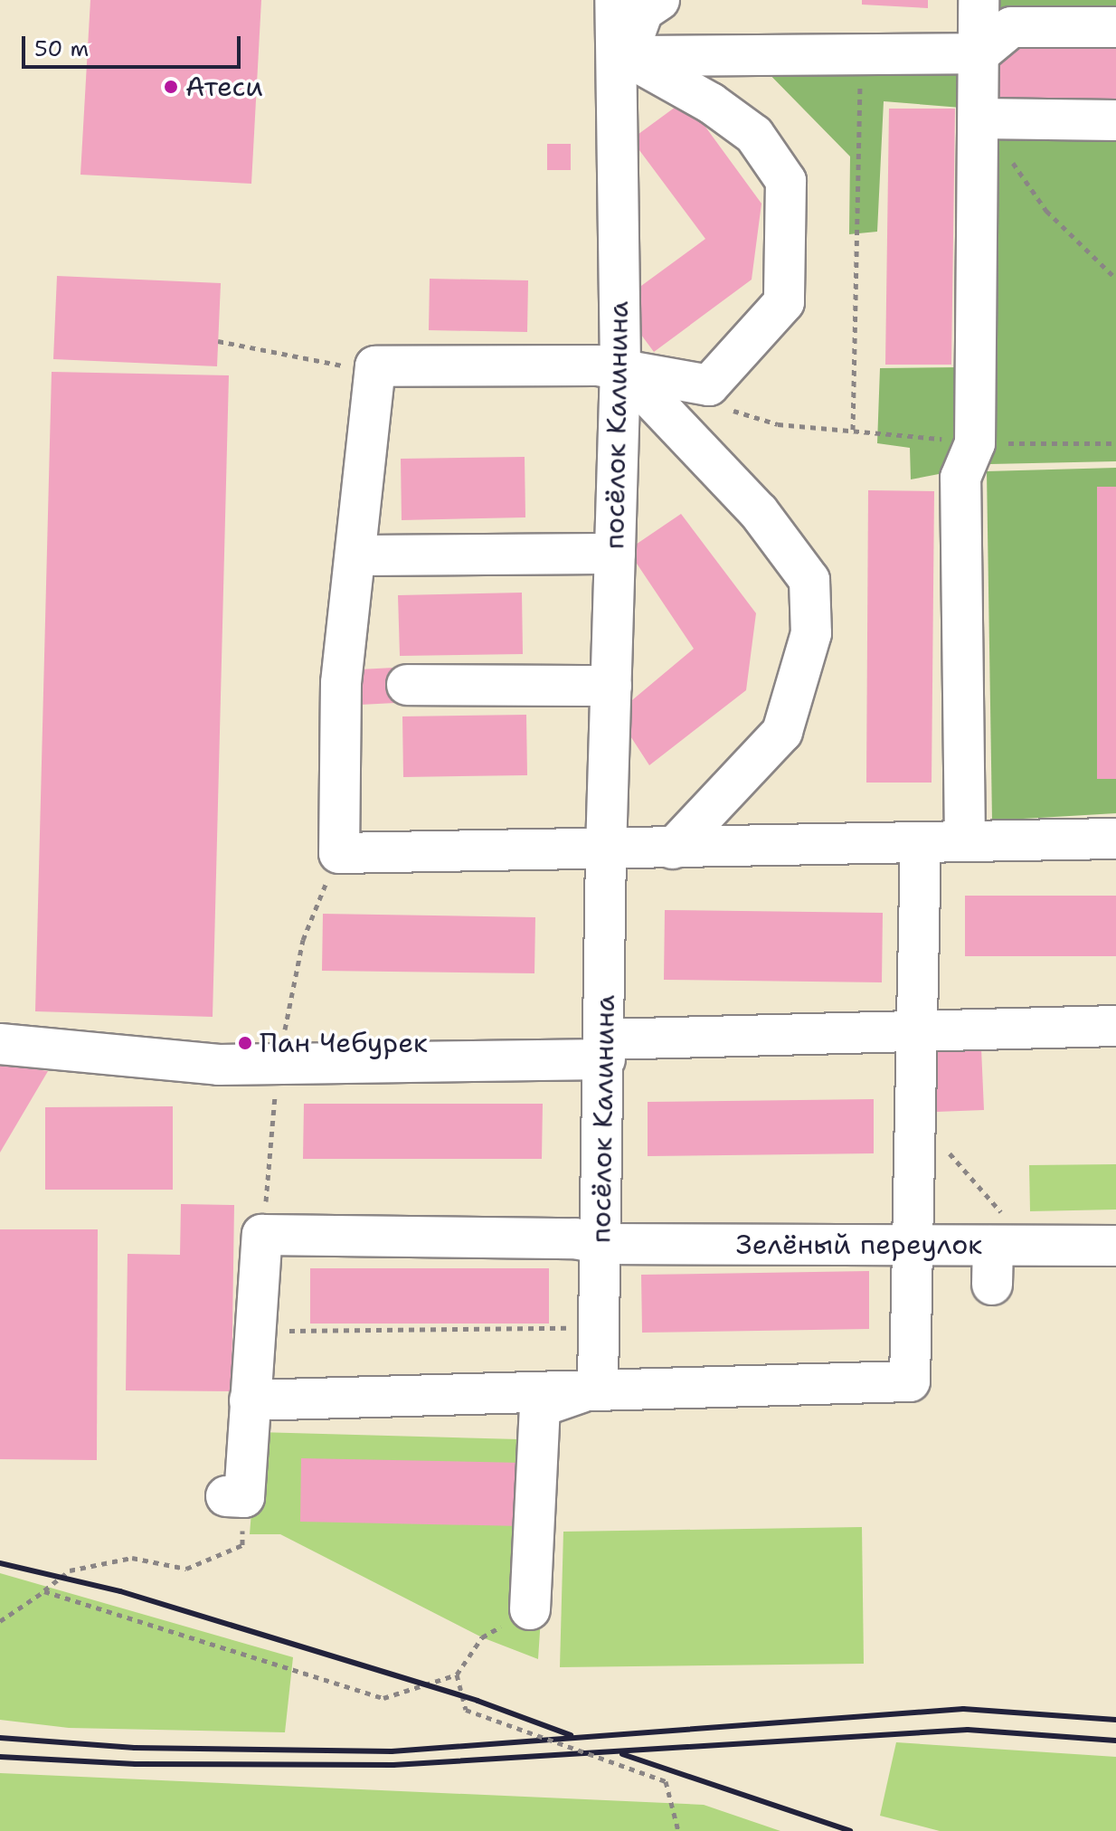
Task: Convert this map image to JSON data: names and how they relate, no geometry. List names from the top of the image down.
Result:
{
  "streets": {
    "street": ["посёлок Калинина", "Зелёный переулок"]
  },
  "crossings": [
    ["посёлок Калинина", "Зелёный переулок"]
  ],
  "places": ["Атеси", "Пан Чебурек"],
  "scale_bar": "50 m"
}
